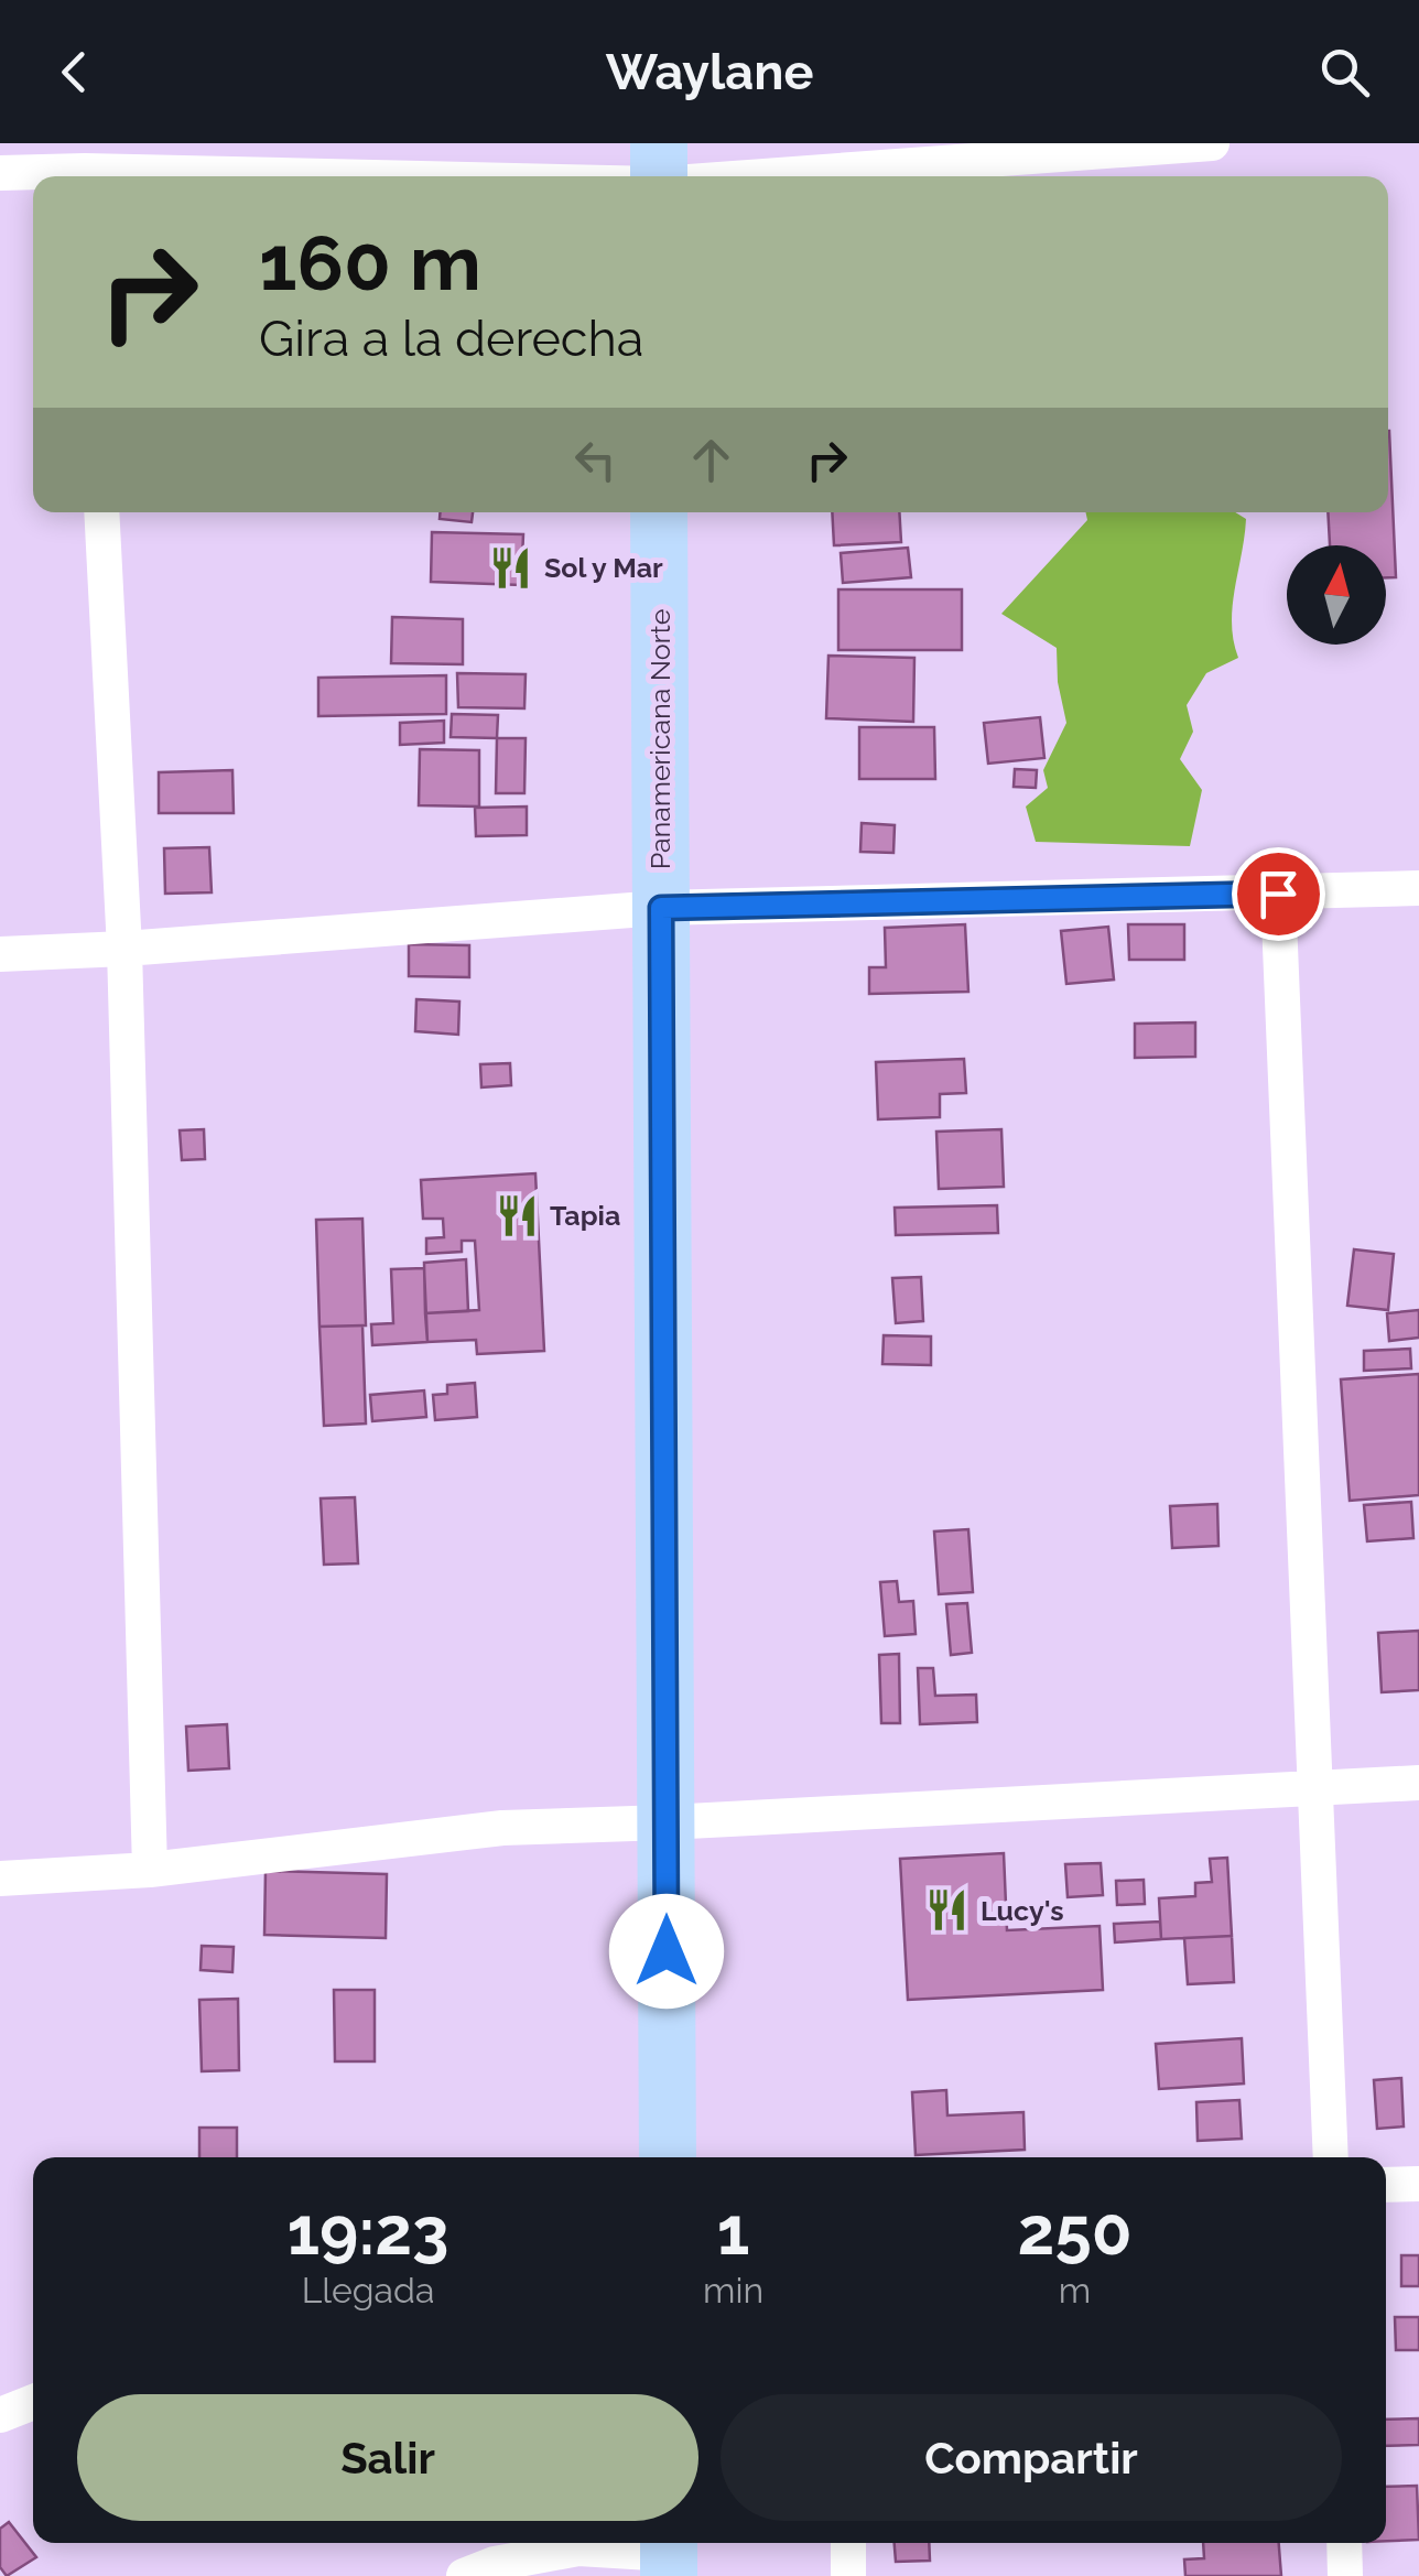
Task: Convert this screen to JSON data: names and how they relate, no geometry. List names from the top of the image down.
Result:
{
  "streets": {
    "highway": ["Panamericana Norte"]
  },
  "places": {
    "restaurant": ["Sol y Mar", "Tapia", "Lucy's"]
  },
  "north": "top",
  "page": {
    "header": "Waylane",
    "turn": ["160 m", "Gira a la derecha"],
    "eta": [
      "19:23",
      "Llegada",
      "1",
      "min",
      "250",
      "m"
    ],
    "buttons": ["Salir", "Compartir"]
  }
}
